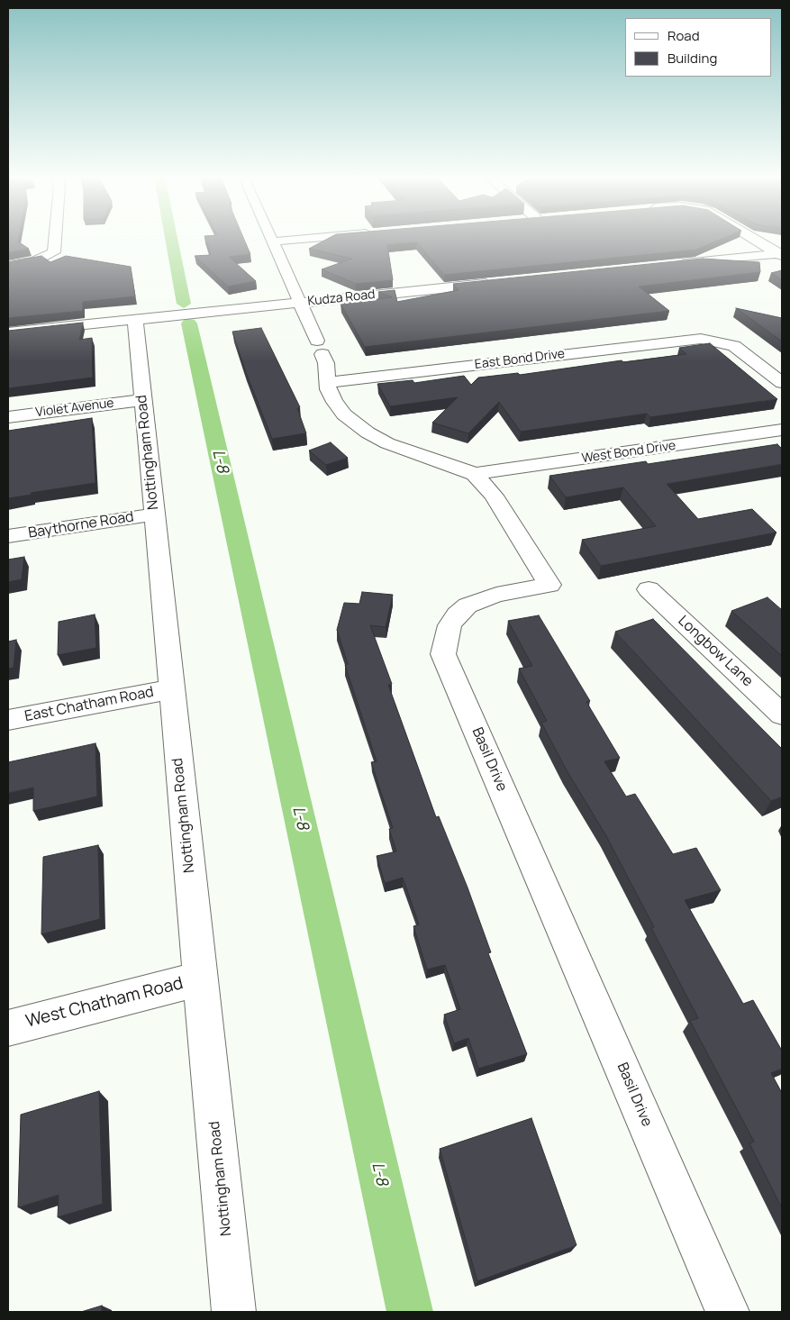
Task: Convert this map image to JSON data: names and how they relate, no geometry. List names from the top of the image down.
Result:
{
  "streets": {
    "street": [
      "Kudza Road",
      "East Bond Drive",
      "Violet Avenue",
      "Nottingham Road",
      "West Bond Drive",
      "Baythorne Road",
      "Longbow Lane",
      "East Chatham Road",
      "Basil Drive",
      "West Chatham Road"
    ]
  },
  "crossings": [
    ["Kudza Road", "Nottingham Road"],
    ["Violet Avenue", "Nottingham Road"],
    ["Nottingham Road", "Baythorne Road"],
    ["Nottingham Road", "East Chatham Road"],
    ["Nottingham Road", "West Chatham Road"],
    ["West Bond Drive", "Basil Drive"]
  ],
  "water": ["L-8"],
  "legend": ["Road", "Building"]
}
